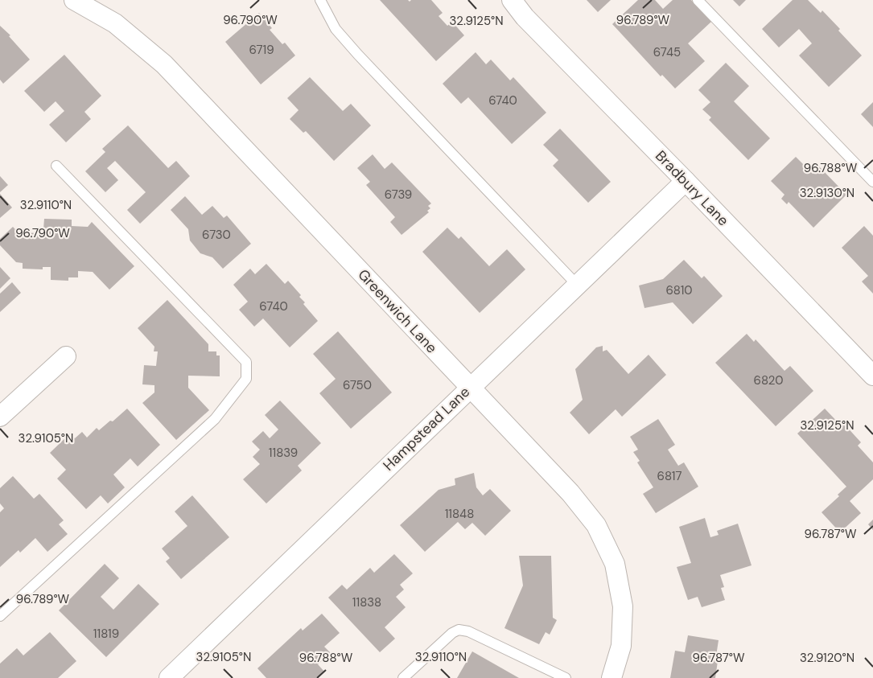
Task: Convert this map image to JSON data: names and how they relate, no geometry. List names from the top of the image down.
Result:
{
  "streets": {
    "street": ["Bradbury Lane", "Greenwich Lane", "Hampstead Lane"]
  },
  "crossings": [
    ["Bradbury Lane", "Hampstead Lane"],
    ["Greenwich Lane", "Hampstead Lane"]
  ],
  "house_numbers": [
    "6719",
    "6745",
    "6740",
    "6739",
    "6730",
    "6810",
    "6740",
    "6820",
    "6750",
    "11839",
    "6817",
    "11848",
    "11838",
    "11819"
  ],
  "coordinates": [
    "96.790°W",
    "96.789°W",
    "32.9125°N",
    "96.788°W",
    "32.9130°N",
    "32.9110°N",
    "32.9105°N",
    "96.787°W",
    "32.9120°N"
  ]
}
